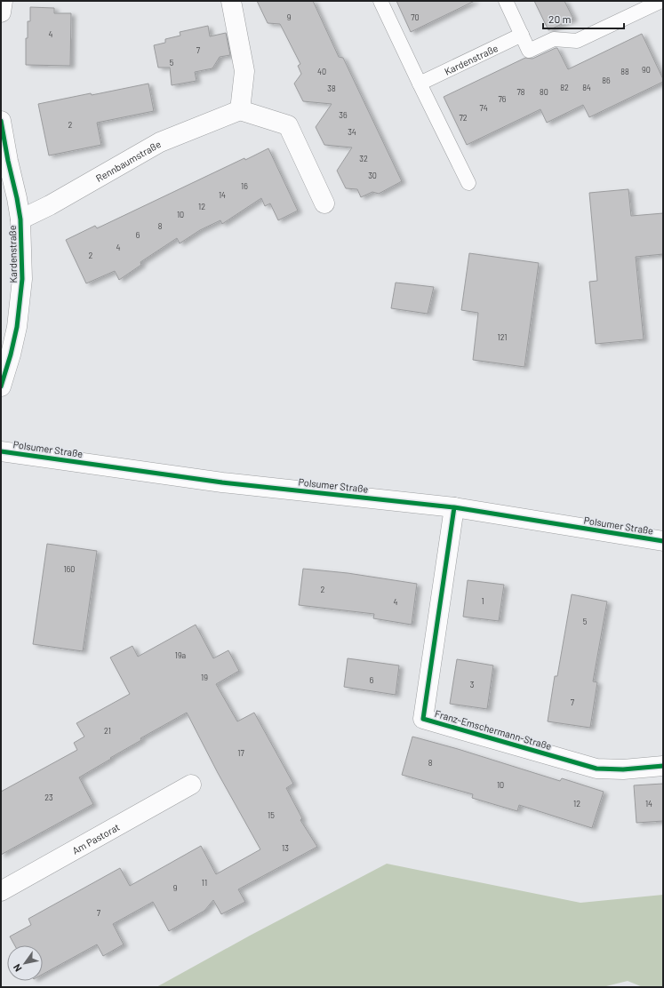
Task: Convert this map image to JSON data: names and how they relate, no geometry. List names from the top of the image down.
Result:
{
  "streets": {
    "street": [
      "Kardenstraße",
      "Rennbaumstraße",
      "Polsumer Straße",
      "Franz-Emschermann-Straße",
      "Am Pastorat"
    ]
  },
  "crossings": [
    ["Kardenstraße", "Rennbaumstraße"],
    ["Polsumer Straße", "Franz-Emschermann-Straße"]
  ],
  "house_numbers": [
    "9",
    "70",
    "4",
    "7",
    "5",
    "90",
    "40",
    "88",
    "86",
    "82",
    "84",
    "38",
    "78",
    "80",
    "76",
    "74",
    "36",
    "72",
    "2",
    "34",
    "32",
    "30",
    "16",
    "14",
    "12",
    "10",
    "8",
    "6",
    "4",
    "2",
    "121",
    "160",
    "2",
    "1",
    "4",
    "5",
    "19a",
    "19",
    "6",
    "3",
    "7",
    "21",
    "17",
    "8",
    "10",
    "23",
    "12",
    "14",
    "15",
    "13",
    "11",
    "9",
    "7"
  ],
  "scale_bar": "20 m",
  "north": "bottom left"
}
